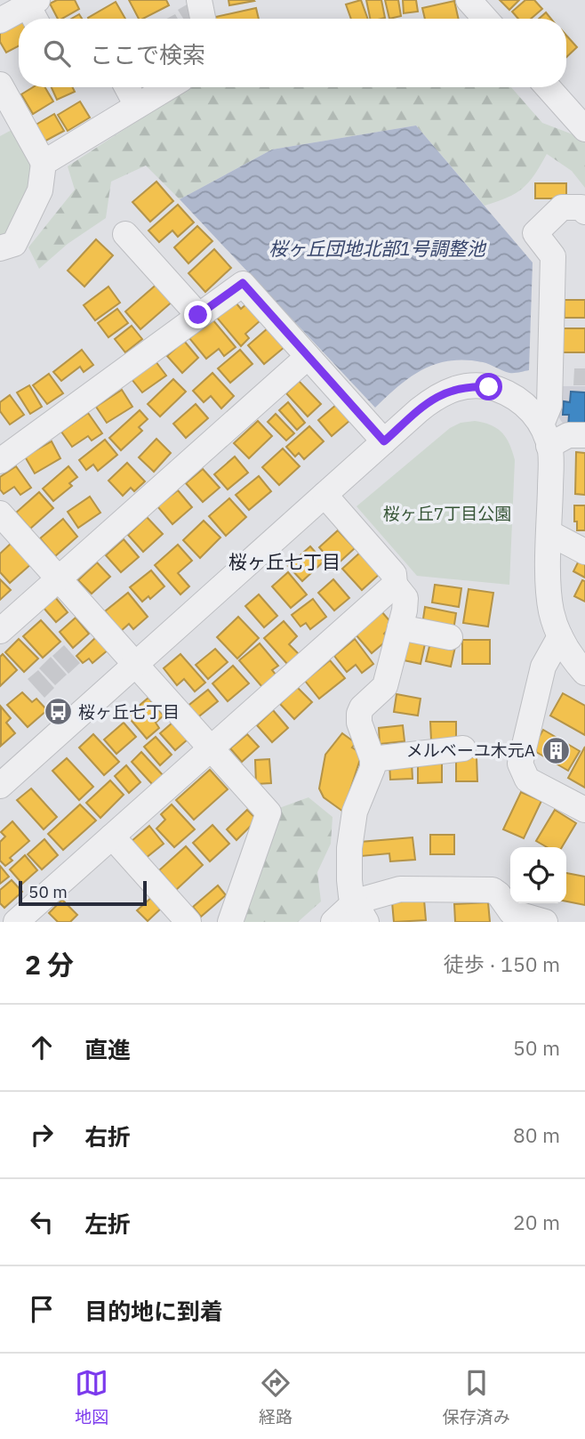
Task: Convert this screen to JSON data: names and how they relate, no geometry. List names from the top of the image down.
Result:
{
  "districts": ["桜ヶ丘七丁目"],
  "water": ["桜ヶ丘団地北部1号調整池"],
  "parks": ["桜ヶ丘7丁目公園"],
  "places": {
    "bus stop": ["桜ヶ丘七丁目"],
    "building": ["メルベーユ木元A"]
  },
  "scale_bar": "50 m",
  "page": {
    "search": "ここで検索",
    "scale": "50 m",
    "heading": ["2 分", "徒歩 · 150 m"],
    "list": [
      ["直進", "50 m"],
      ["右折", "80 m"],
      ["左折", "20 m"],
      "目的地に到着"
    ],
    "nav": ["地図", "経路", "保存済み"]
  }
}
